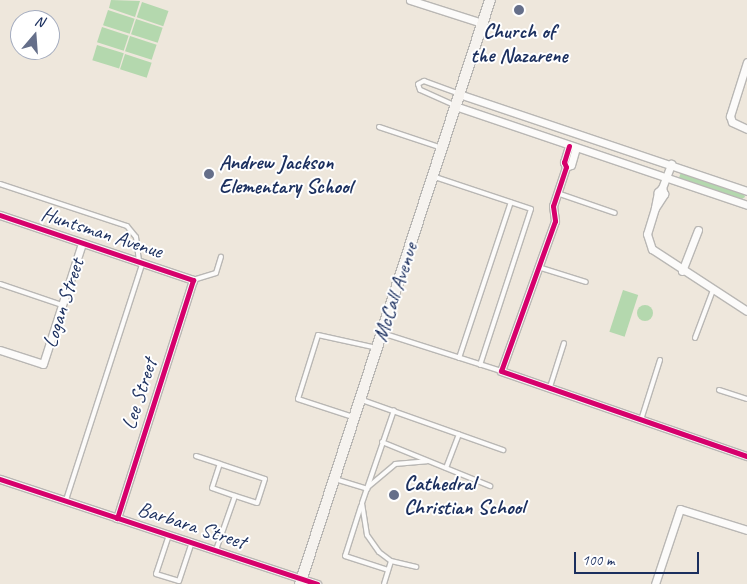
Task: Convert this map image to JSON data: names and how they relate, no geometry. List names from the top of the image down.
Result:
{
  "streets": {
    "main road": ["McCall Avenue"],
    "street": [
      "Huntsman Avenue",
      "Logan Street",
      "Lee Street",
      "Barbara Street"
    ]
  },
  "crossings": [
    ["Huntsman Avenue", "Logan Street"],
    ["Huntsman Avenue", "Lee Street"],
    ["McCall Avenue", "Barbara Street"],
    ["Lee Street", "Barbara Street"]
  ],
  "places": ["Church of the Nazarene", "Andrew Jackson Elementary School", "Cathedral Christian School"],
  "scale_bar": "100 m",
  "north": "top"
}
